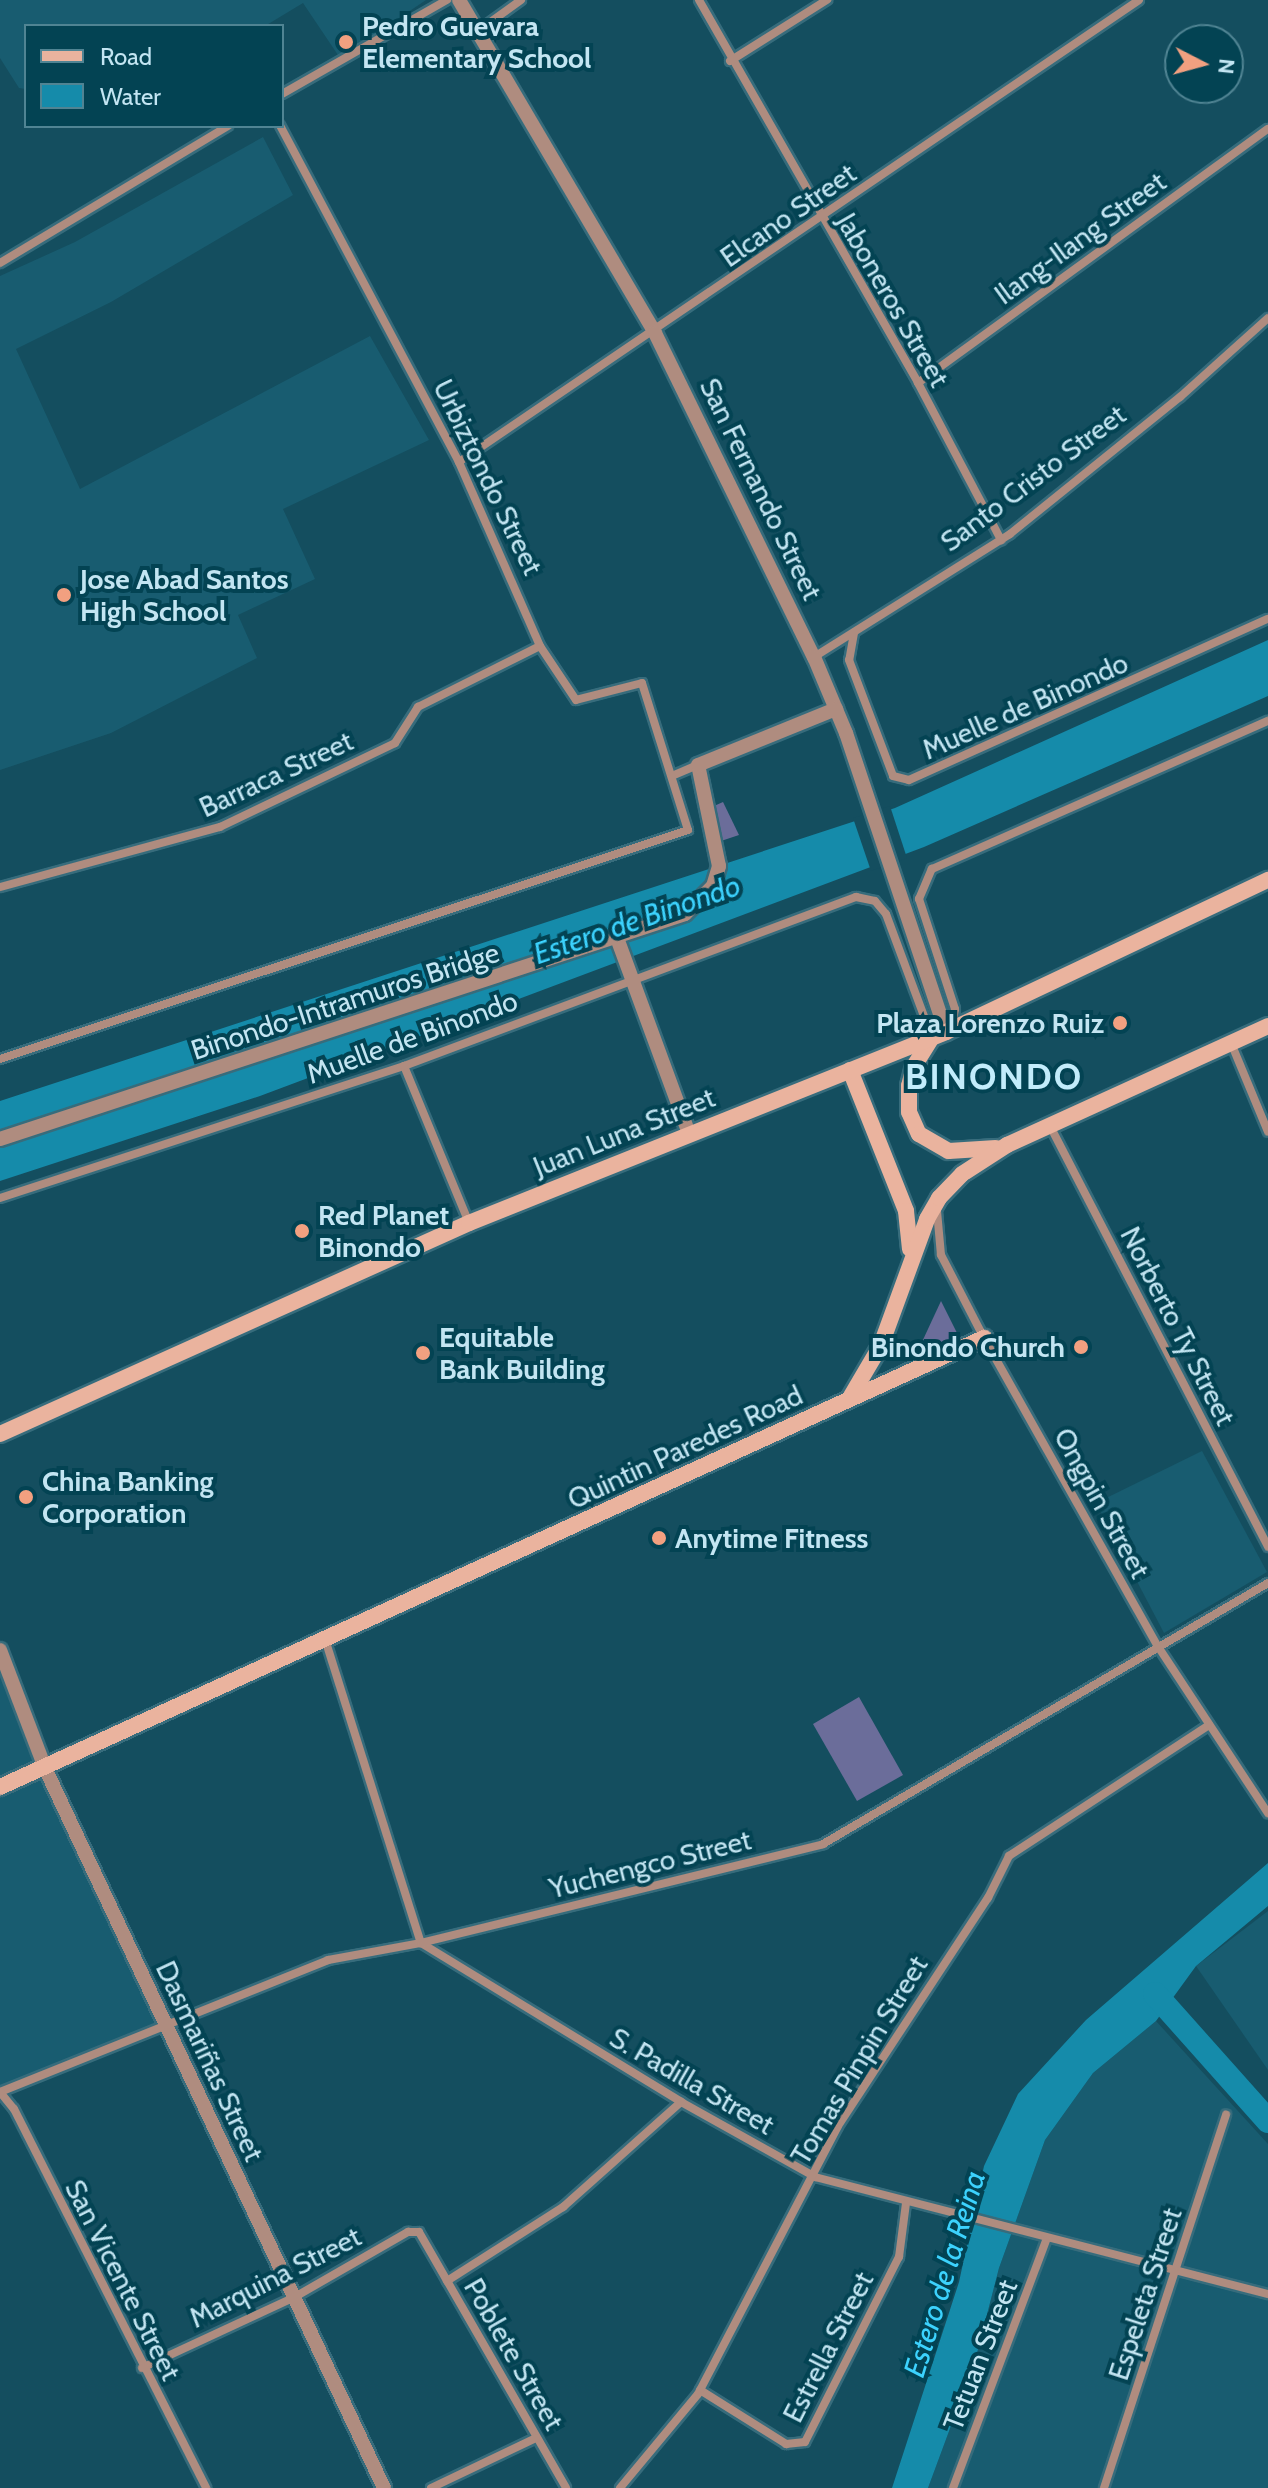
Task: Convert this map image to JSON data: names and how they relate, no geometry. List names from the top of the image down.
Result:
{
  "streets": {
    "main road": ["Juan Luna Street", "Quintin Paredes Road"],
    "street": [
      "Elcano Street",
      "Ilang-Ilang Street",
      "Jaboneros Street",
      "Urbiztondo Street",
      "Santo Cristo Street",
      "San Fernando Street",
      "Muelle de Binondo",
      "Barraca Street",
      "Binondo-Intramuros Bridge",
      "Norberto Ty Street",
      "Ongpin Street",
      "Yuchengco Street",
      "Tomas Pinpin Street",
      "Dasmariñas Street",
      "S. Padilla Street",
      "Marquina Street",
      "San Vicente Street",
      "Espeleta Street",
      "Estrella Street",
      "Poblete Street",
      "Tetuan Street"
    ]
  },
  "crossings": [
    ["Elcano Street", "Jaboneros Street"],
    ["Elcano Street", "Urbiztondo Street"],
    ["Elcano Street", "San Fernando Street"],
    ["Ilang-Ilang Street", "Jaboneros Street"],
    ["Jaboneros Street", "Santo Cristo Street"],
    ["Urbiztondo Street", "Barraca Street"],
    ["Santo Cristo Street", "San Fernando Street"],
    ["Santo Cristo Street", "Muelle de Binondo"],
    ["San Fernando Street", "Muelle de Binondo"],
    ["San Fernando Street", "Juan Luna Street"],
    ["Muelle de Binondo", "Juan Luna Street"],
    ["Quintin Paredes Road", "Ongpin Street"],
    ["Quintin Paredes Road", "Dasmariñas Street"],
    ["Ongpin Street", "Yuchengco Street"],
    ["Ongpin Street", "Tomas Pinpin Street"],
    ["Yuchengco Street", "Dasmariñas Street"],
    ["Yuchengco Street", "S. Padilla Street"],
    ["Yuchengco Street", "San Vicente Street"],
    ["Tomas Pinpin Street", "S. Padilla Street"],
    ["Tomas Pinpin Street", "Estrella Street"],
    ["Dasmariñas Street", "Marquina Street"],
    ["S. Padilla Street", "Espeleta Street"],
    ["S. Padilla Street", "Estrella Street"],
    ["S. Padilla Street", "Tetuan Street"],
    ["Marquina Street", "San Vicente Street"],
    ["Marquina Street", "Poblete Street"]
  ],
  "districts": ["BINONDO"],
  "water": ["Estero de Binondo", "Estero de la Reina"],
  "places": [
    "Pedro Guevara Elementary School",
    "Jose Abad Santos High School",
    "Plaza Lorenzo Ruiz",
    "Red Planet Binondo",
    "Binondo Church",
    "Equitable Bank Building",
    "China Banking Corporation",
    "Anytime Fitness"
  ],
  "legend": ["Road", "Water"],
  "north": "right"
}
